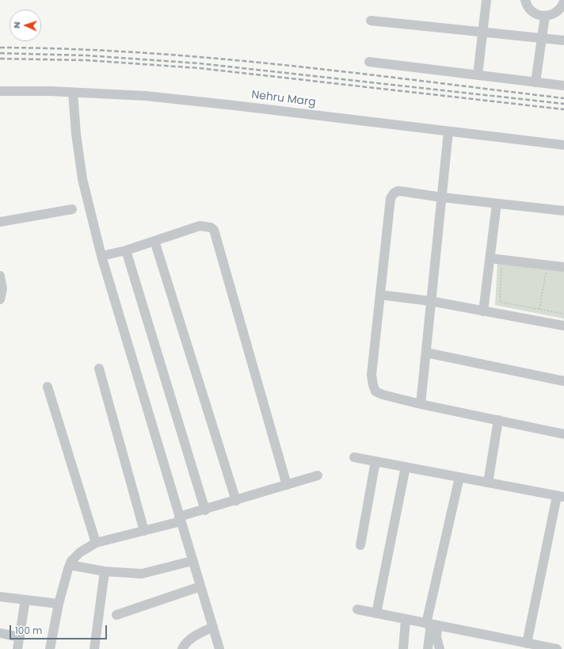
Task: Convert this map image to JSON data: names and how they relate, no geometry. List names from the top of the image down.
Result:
{
  "streets": {
    "street": ["Nehru Marg"]
  },
  "scale_bar": "100 m",
  "north": "left"
}
